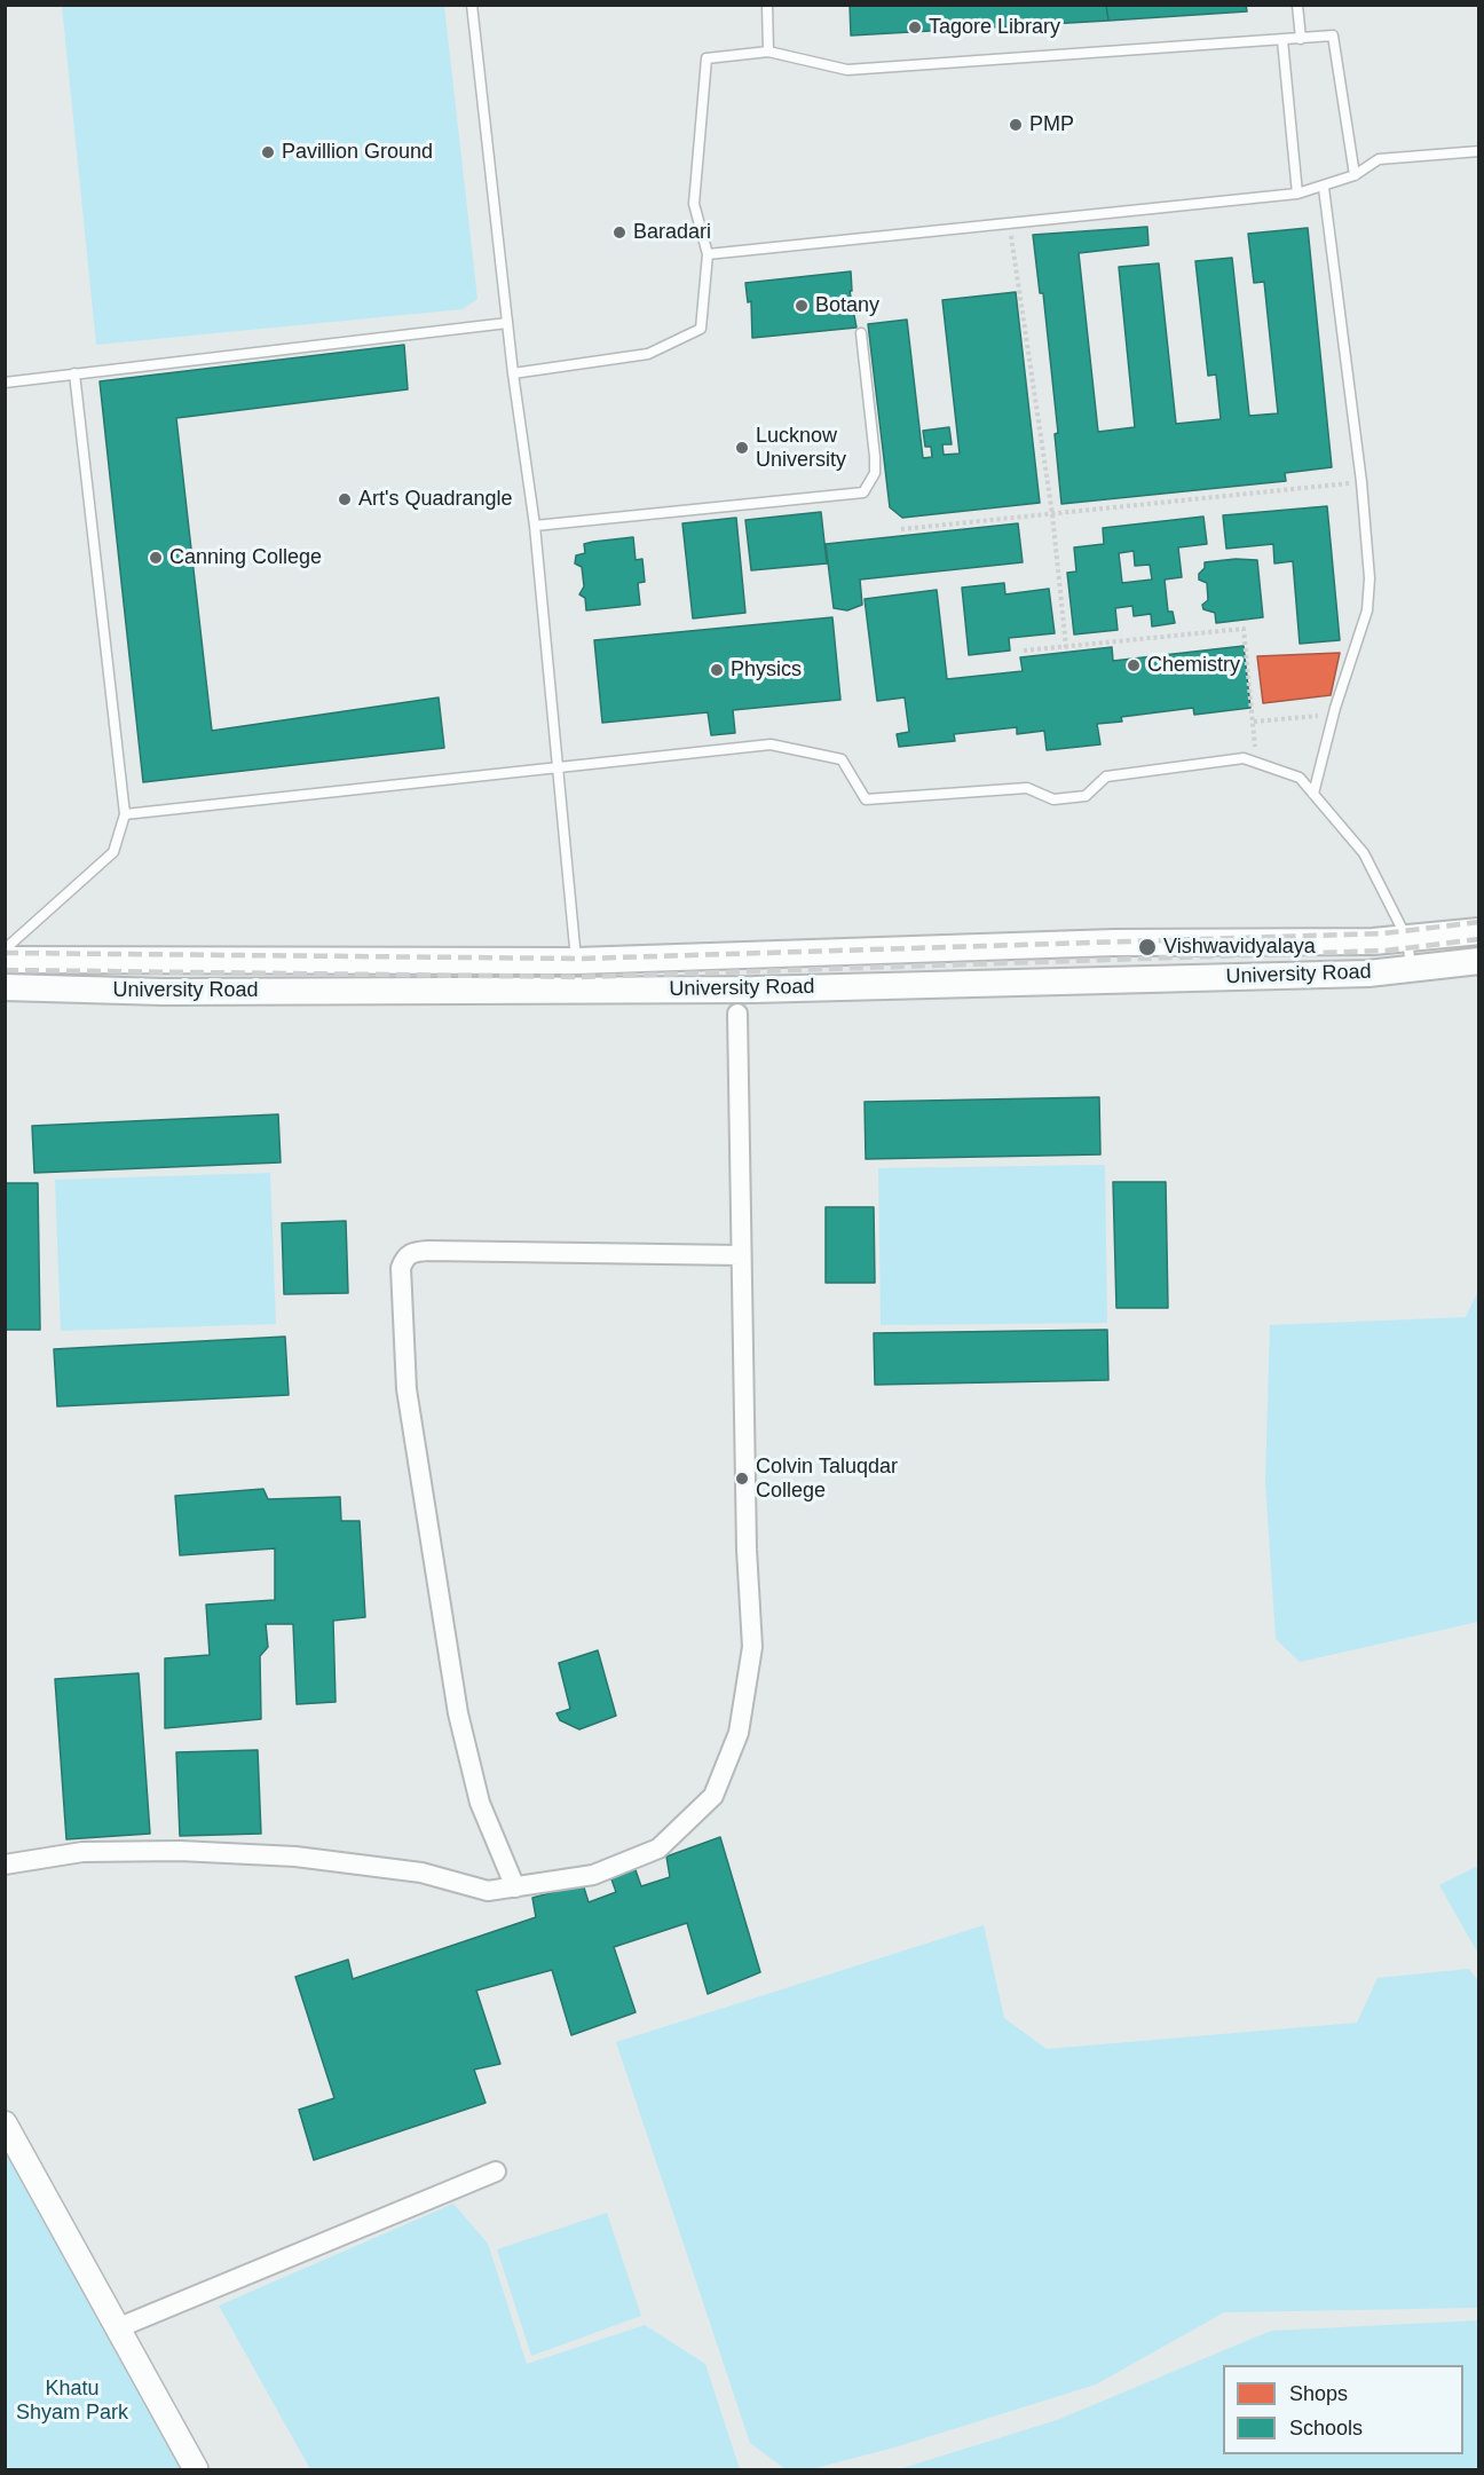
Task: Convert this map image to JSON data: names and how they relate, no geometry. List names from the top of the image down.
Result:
{
  "streets": {
    "main road": ["University Road"]
  },
  "parks": ["Khatu Shyam Park"],
  "places": [
    "Tagore Library",
    "PMP",
    "Pavillion Ground",
    "Baradari",
    "Botany",
    "Lucknow University",
    "Art's Quadrangle",
    "Canning College",
    "Chemistry",
    "Physics",
    "Vishwavidyalaya",
    "Colvin Taluqdar College"
  ],
  "legend": ["Shops", "Schools"]
}
